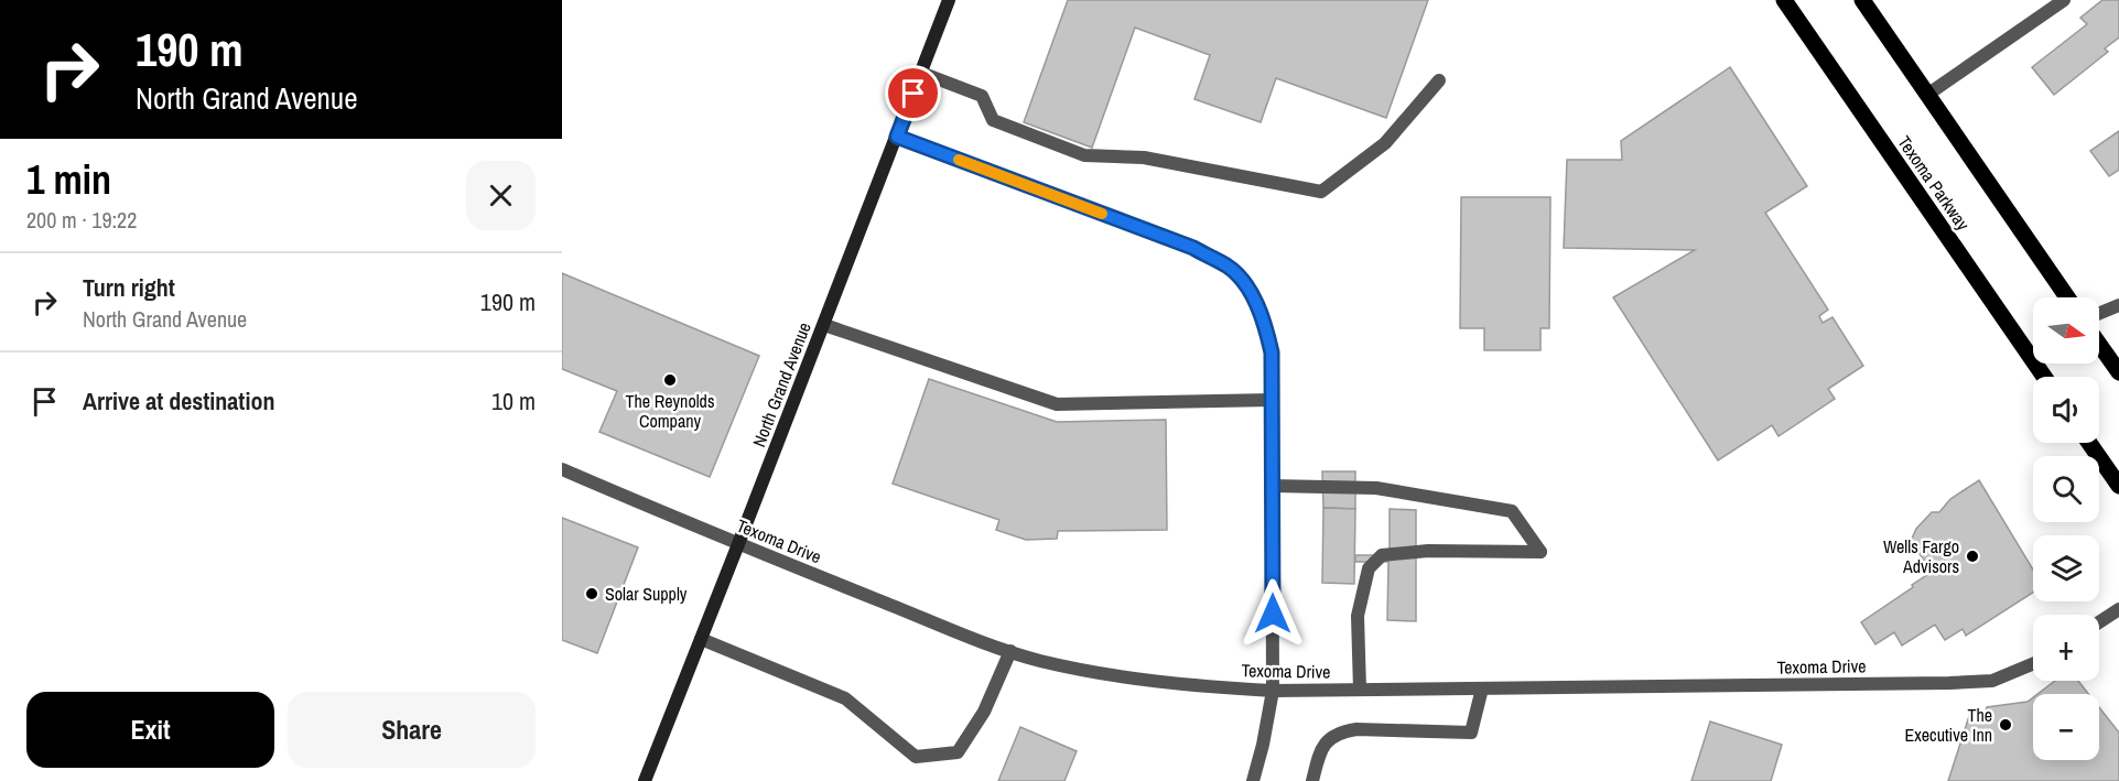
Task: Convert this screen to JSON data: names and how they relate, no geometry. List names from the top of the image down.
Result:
{
  "streets": {
    "main road": ["Texoma Parkway", "North Grand Avenue"],
    "street": ["Texoma Drive"]
  },
  "crossings": [
    ["North Grand Avenue", "Texoma Drive"]
  ],
  "places": [
    "The Reynolds Company",
    "Wells Fargo Advisors",
    "Solar Supply",
    "The Executive Inn"
  ],
  "north": "right",
  "page": {
    "turn": ["190 m", "North Grand Avenue"],
    "heading": ["1 min", "200 m · 19:22"],
    "list": [
      {
        "name": "Turn right",
        "note": "North Grand Avenue",
        "value": "190 m"
      },
      {
        "name": "Arrive at destination",
        "value": "10 m"
      }
    ],
    "map_buttons": ["+", "−"],
    "buttons": ["Exit", "Share"]
  }
}
